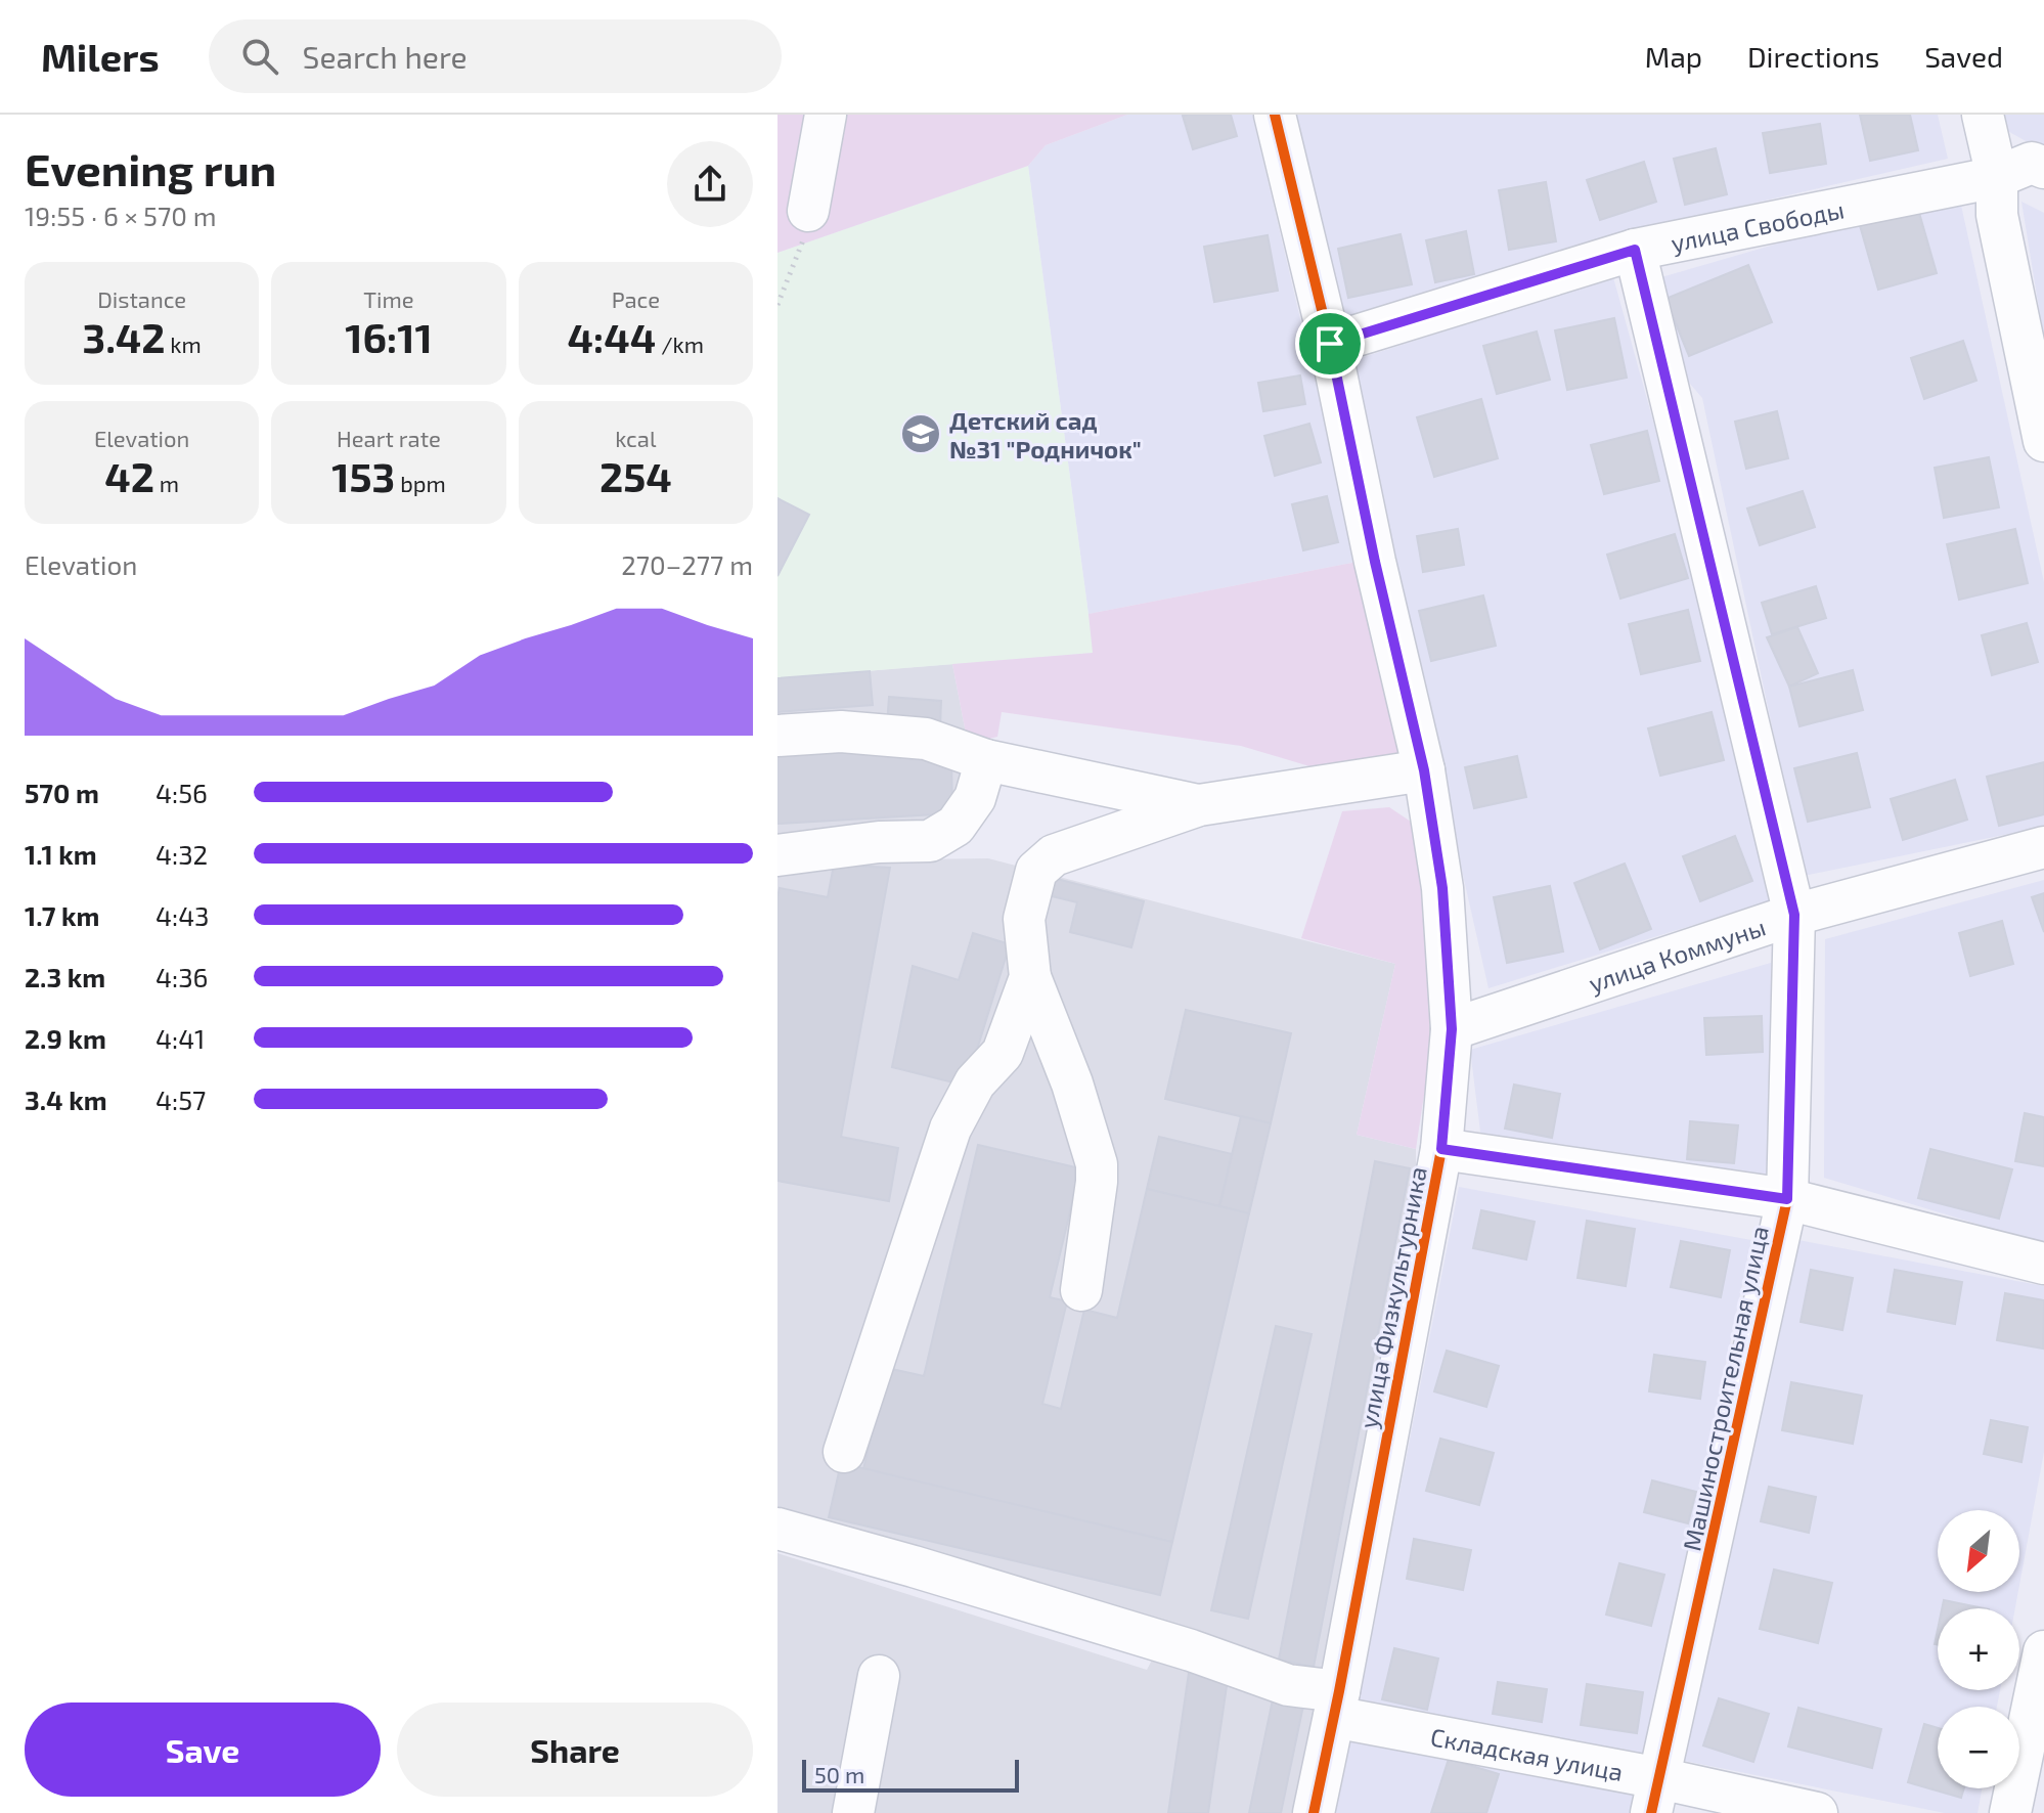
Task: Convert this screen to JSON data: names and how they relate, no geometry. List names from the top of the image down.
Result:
{
  "streets": {
    "street": [
      "улица Свободы",
      "улица Коммуны",
      "улица Физкультурника",
      "Машиностроительная улица",
      "Складская улица"
    ]
  },
  "crossings": [
    ["улица Свободы", "улица Физкультурника"],
    ["улица Свободы", "Машиностроительная улица"],
    ["улица Коммуны", "улица Физкультурника"],
    ["улица Коммуны", "Машиностроительная улица"],
    ["улица Физкультурника", "Складская улица"],
    ["Машиностроительная улица", "Складская улица"]
  ],
  "places": {
    "school or university": ["Детский сад №31 \"Родничок\""]
  },
  "scale_bar": "50 m",
  "north": "bottom left",
  "page": {
    "header": "Milers",
    "search": "Search here",
    "nav": ["Map", "Directions", "Saved"],
    "heading": ["Evening run", "19:55 · 6 × 570 m"],
    "stats": [
      ["Distance", "3.42 km"],
      ["Time", "16:11"],
      ["Pace", "4:44 /km"],
      ["Elevation", "42 m"],
      ["Heart rate", "153 bpm"],
      ["kcal", "254"]
    ],
    "chart": ["Elevation", "270–277 m"],
    "list": [
      {
        "name": "570 m",
        "note": "4:56"
      },
      {
        "name": "1.1 km",
        "note": "4:32"
      },
      {
        "name": "1.7 km",
        "note": "4:43"
      },
      {
        "name": "2.3 km",
        "note": "4:36"
      },
      {
        "name": "2.9 km",
        "note": "4:41"
      },
      {
        "name": "3.4 km",
        "note": "4:57"
      }
    ],
    "map_buttons": ["+", "−"],
    "buttons": ["Save", "Share"],
    "scale": "50 m"
  }
}
